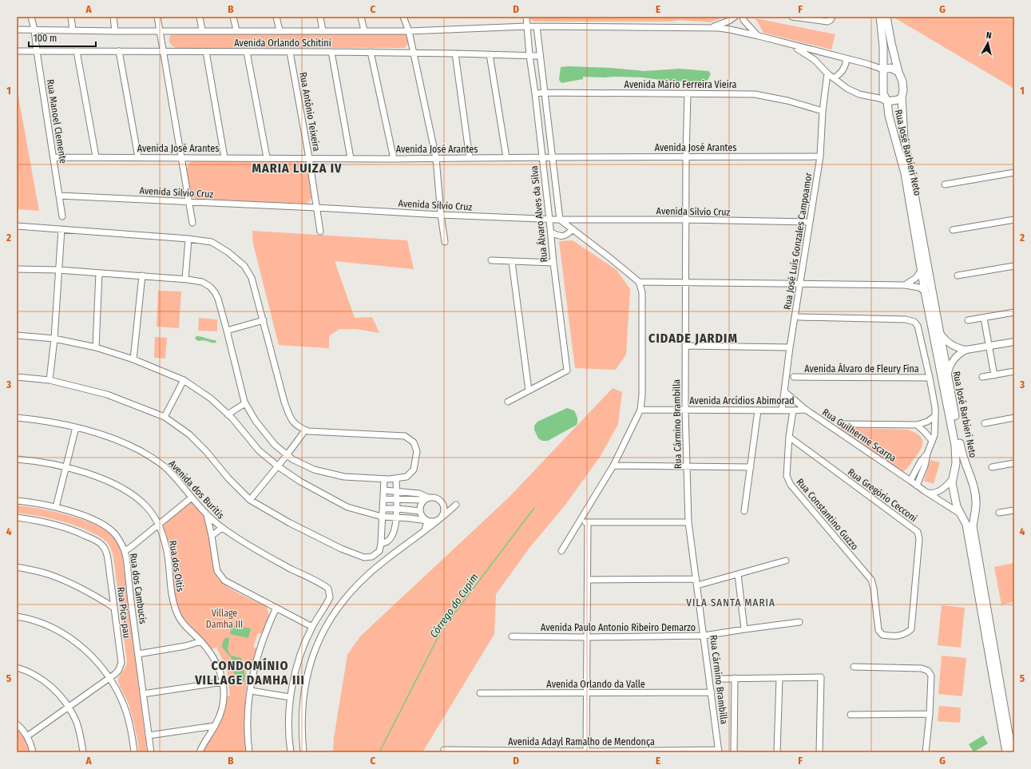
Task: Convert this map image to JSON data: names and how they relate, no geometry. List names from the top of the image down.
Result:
{
  "streets": {
    "main road": ["Rua José Barbieri Neto"],
    "street": [
      "Avenida Orlando Schitini",
      "Avenida Mário Ferreira Vieira",
      "Rua Antônio Teixeira",
      "Rua Manoel Clemente",
      "Avenida José Arantes",
      "Avenida Silvio Cruz",
      "Rua Álvaro Alves da Silva",
      "Rua José Luís Gonzales Campoamor",
      "Avenida Álvaro de Fleury Fina",
      "Avenida Arcídios Abimorad",
      "Rua Cármino Brambilla",
      "Rua Guilherme Scarpa",
      "Avenida dos Buritis",
      "Rua Gregório Cecconi",
      "Rua Constantino Guzzo",
      "Rua dos Oitis",
      "Rua dos Cambucis",
      "Rua Pica-pau",
      "Avenida Paulo Antonio Ribeiro Demarzo",
      "Avenida Orlando da Valle",
      "Avenida Adayl Ramalho de Mendonça"
    ]
  },
  "crossings": [
    ["Avenida Orlando Schitini", "Rua Antônio Teixeira"],
    ["Avenida Orlando Schitini", "Rua Manoel Clemente"],
    ["Avenida Orlando Schitini", "Rua José Barbieri Neto"],
    ["Avenida Orlando Schitini", "Rua Álvaro Alves da Silva"],
    ["Avenida Orlando Schitini", "Rua José Luís Gonzales Campoamor"],
    ["Avenida Mário Ferreira Vieira", "Rua Álvaro Alves da Silva"],
    ["Avenida Mário Ferreira Vieira", "Rua José Luís Gonzales Campoamor"],
    ["Avenida Mário Ferreira Vieira", "Rua Cármino Brambilla"],
    ["Rua Antônio Teixeira", "Avenida José Arantes"],
    ["Rua Antônio Teixeira", "Avenida Silvio Cruz"],
    ["Rua Manoel Clemente", "Avenida José Arantes"],
    ["Rua Manoel Clemente", "Avenida Silvio Cruz"],
    ["Avenida José Arantes", "Rua Álvaro Alves da Silva"],
    ["Avenida José Arantes", "Rua José Luís Gonzales Campoamor"],
    ["Avenida José Arantes", "Rua Cármino Brambilla"],
    ["Rua José Barbieri Neto", "Rua Guilherme Scarpa"],
    ["Avenida Silvio Cruz", "Rua Álvaro Alves da Silva"],
    ["Avenida Silvio Cruz", "Rua José Luís Gonzales Campoamor"],
    ["Avenida Silvio Cruz", "Rua Cármino Brambilla"],
    ["Rua José Luís Gonzales Campoamor", "Avenida Arcídios Abimorad"],
    ["Rua José Luís Gonzales Campoamor", "Rua Guilherme Scarpa"],
    ["Avenida Arcídios Abimorad", "Rua Cármino Brambilla"],
    ["Avenida Arcídios Abimorad", "Rua Guilherme Scarpa"],
    ["Avenida Arcídios Abimorad", "Rua Constantino Guzzo"],
    ["Rua Cármino Brambilla", "Avenida Paulo Antonio Ribeiro Demarzo"],
    ["Rua Cármino Brambilla", "Avenida Orlando da Valle"],
    ["Rua Cármino Brambilla", "Avenida Adayl Ramalho de Mendonça"],
    ["Rua Gregório Cecconi", "Rua Constantino Guzzo"]
  ],
  "districts": [
    "MARIA LUIZA IV",
    "CIDADE JARDIM",
    "VILA SANTA MARIA",
    "CONDOMÍNIO VILLAGE DAMHA III"
  ],
  "water": ["Córrego do Cupim"],
  "parks": ["Village Damha III"],
  "scale_bar": "100 m",
  "north": "top",
  "grid": {
    "columns": [
      "A",
      "B",
      "C",
      "D",
      "E",
      "F",
      "G"
    ],
    "rows": [
      "1",
      "2",
      "3",
      "4",
      "5"
    ]
  }
}
